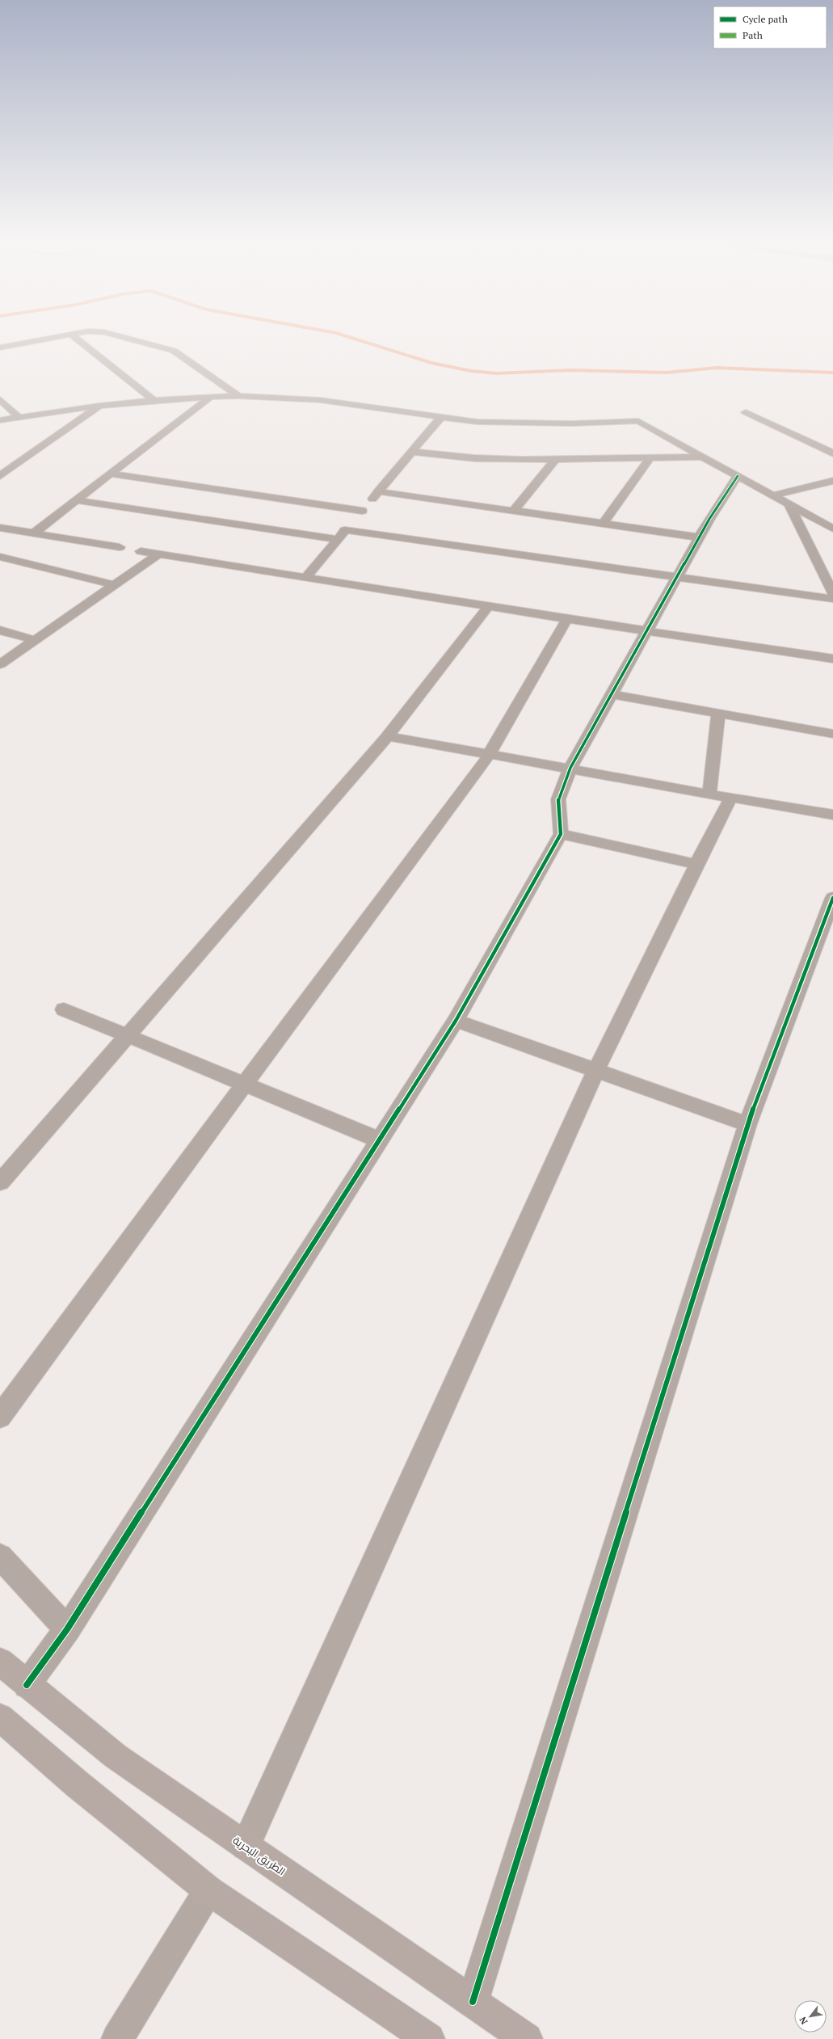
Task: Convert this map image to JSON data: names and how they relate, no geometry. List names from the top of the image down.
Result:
{
  "streets": {
    "main road": ["الطريق البحرية"]
  },
  "legend": ["Cycle path", "Path"],
  "north": "bottom left"
}
